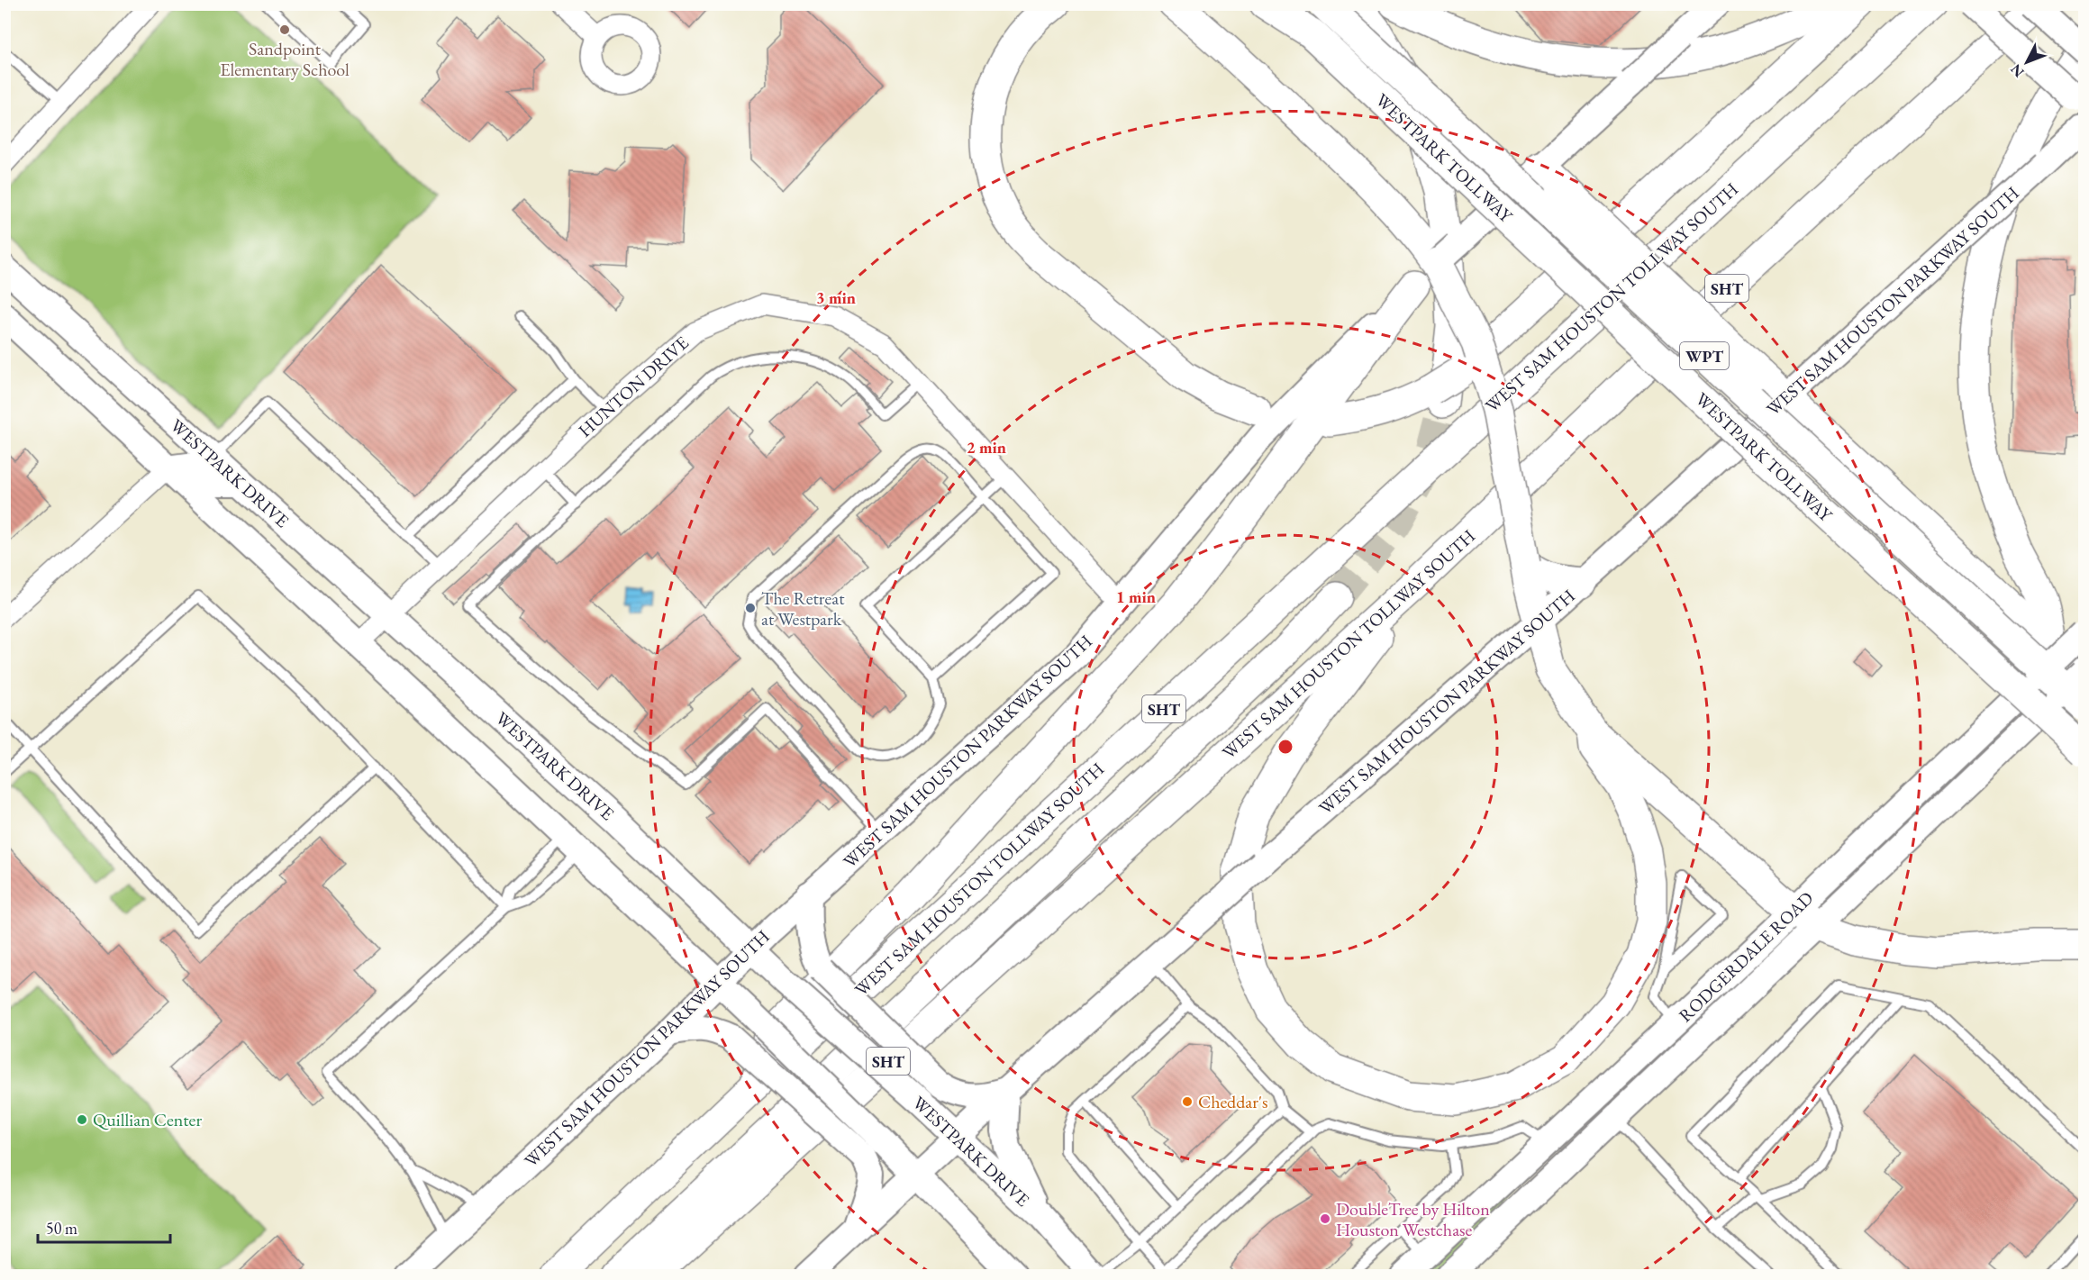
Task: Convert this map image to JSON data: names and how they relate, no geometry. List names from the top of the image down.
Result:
{
  "streets": {
    "highway": [
      "WESTPARK TOLLWAY",
      "SHT",
      "WEST SAM HOUSTON TOLLWAY SOUTH",
      "WPT"
    ],
    "main road": ["WEST SAM HOUSTON PARKWAY SOUTH", "WESTPARK DRIVE", "RODGERDALE ROAD"],
    "street": ["HUNTON DRIVE"]
  },
  "crossings": [
    ["WESTPARK TOLLWAY", "RODGERDALE ROAD"],
    ["WEST SAM HOUSTON PARKWAY SOUTH", "HUNTON DRIVE"],
    ["WEST SAM HOUSTON PARKWAY SOUTH", "WESTPARK DRIVE"],
    ["HUNTON DRIVE", "WESTPARK DRIVE"]
  ],
  "places": [
    "Sandpoint Elementary School",
    "The Retreat at Westpark",
    "Cheddar's",
    "Quillian Center",
    "DoubleTree by Hilton Houston Westchase"
  ],
  "scale_bar": "50 m",
  "north": "bottom left",
  "rings": ["3 min", "2 min", "1 min"]
}
